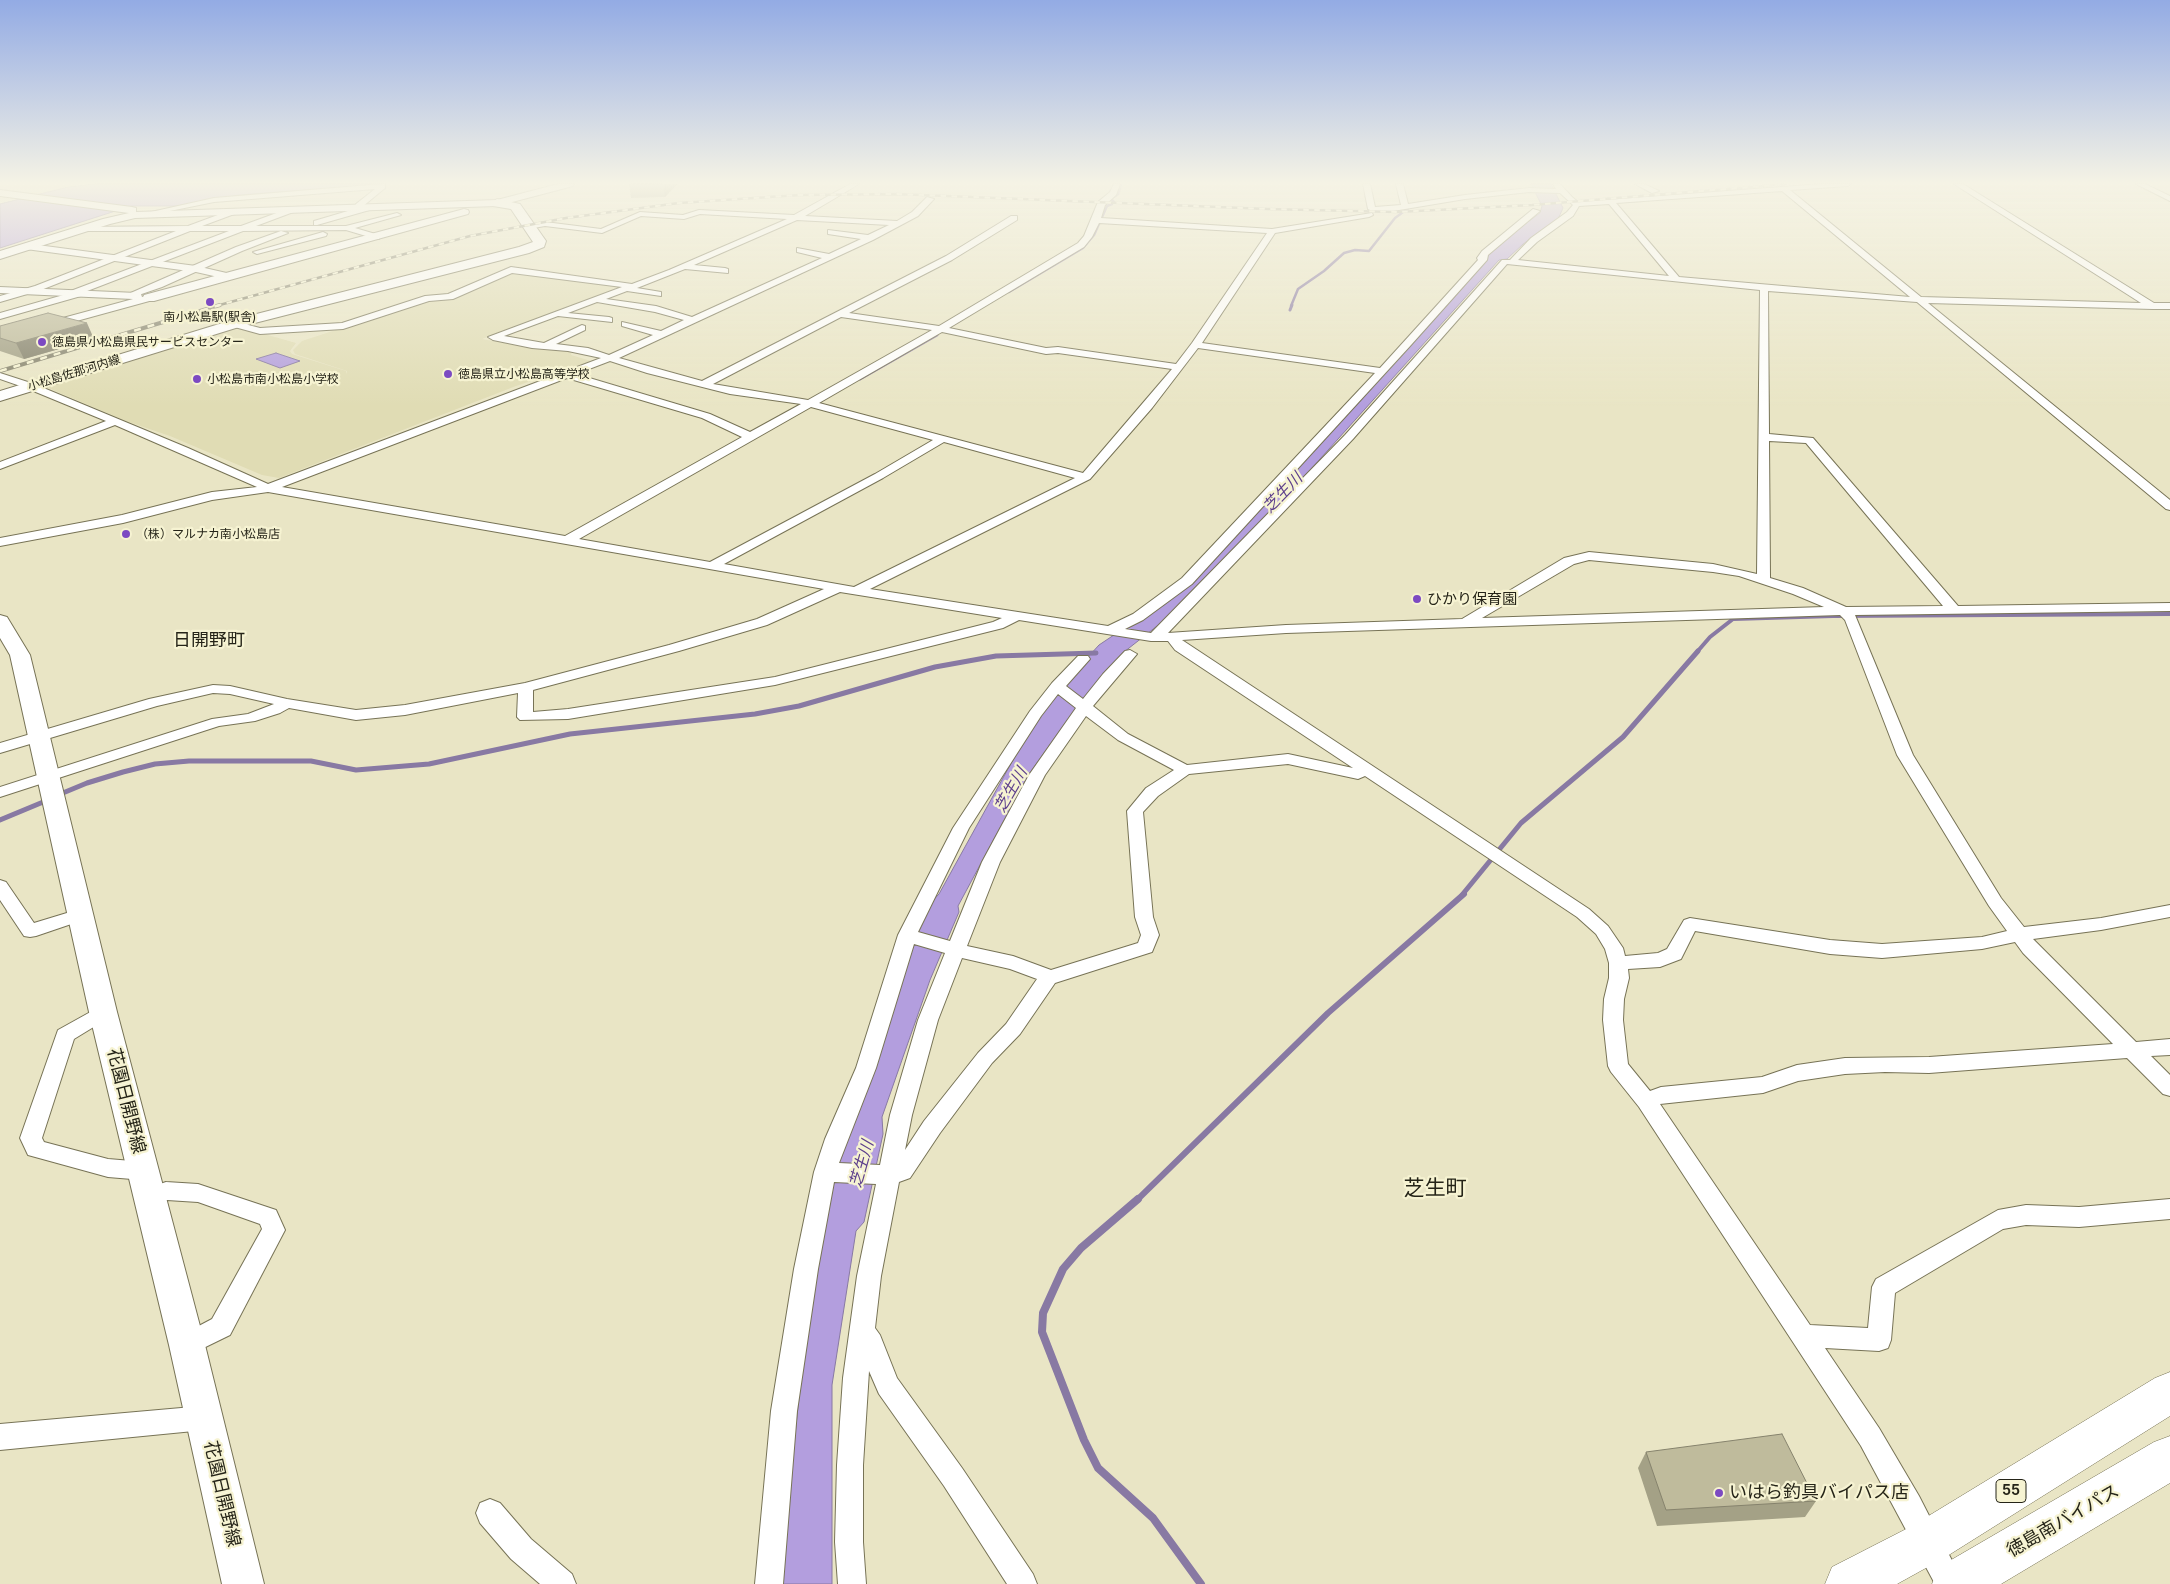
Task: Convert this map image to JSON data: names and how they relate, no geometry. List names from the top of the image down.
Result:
{
  "streets": {
    "highway": ["55", "徳島南バイパス"],
    "main road": ["小松島佐那河内線", "花園日開野線"]
  },
  "districts": ["日開野町", "芝生町"],
  "water": ["芝生川"],
  "places": [
    "南小松島駅(駅舎)",
    "徳島県小松島県民サービスセンター",
    "徳島県立小松島高等学校",
    "小松島市南小松島小学校",
    "（株）マルナカ南小松島店",
    "ひかり保育園",
    "いはら釣具バイパス店"
  ]
}
